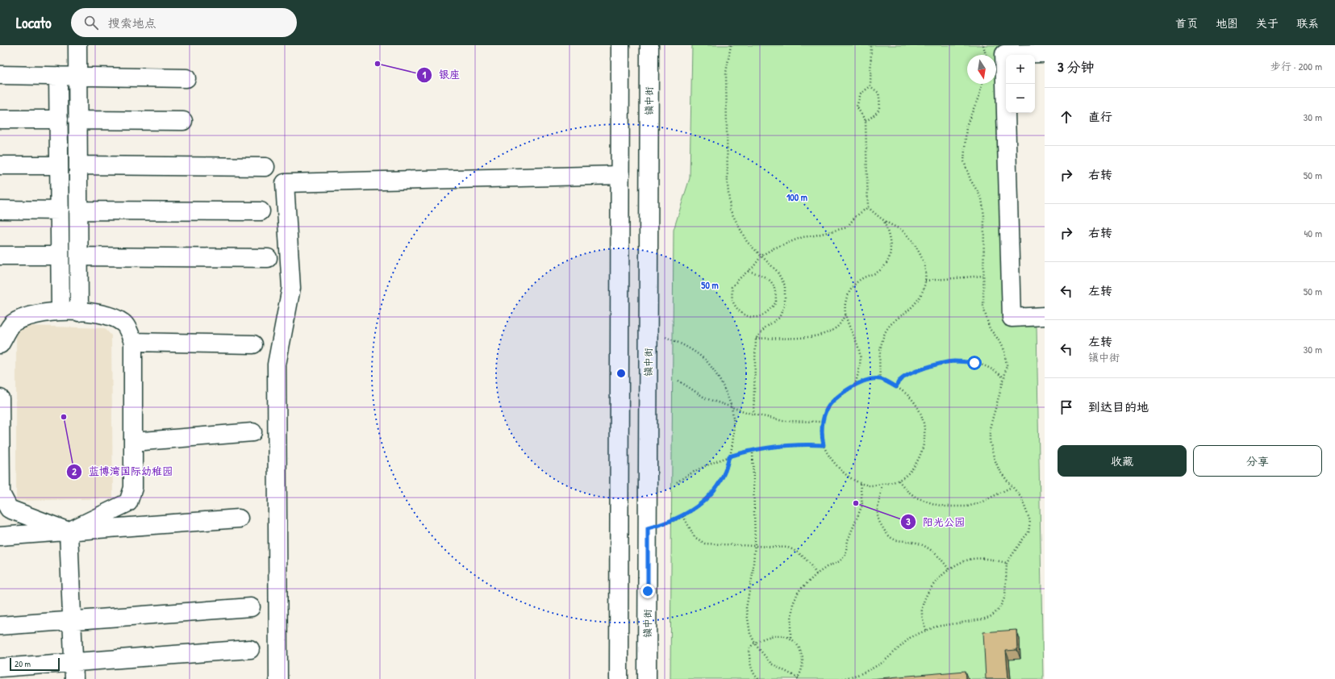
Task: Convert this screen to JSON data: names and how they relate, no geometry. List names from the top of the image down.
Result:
{
  "streets": {
    "street": ["镇中街"]
  },
  "places": ["银座", "蓝博湾国际幼稚园", "阳光公园"],
  "scale_bar": "20 m",
  "north": "bottom",
  "page": {
    "header": "Locato",
    "search": "搜索地点",
    "nav": [
      "首页",
      "地图",
      "关于",
      "联系"
    ],
    "heading": ["3 分钟", "步行 · 200 m"],
    "map_buttons": ["+", "−"],
    "list": [
      ["直行", "30 m"],
      ["右转", "50 m"],
      ["右转", "40 m"],
      ["左转", "50 m"],
      ["左转", "镇中街", "30 m"],
      "到达目的地"
    ],
    "buttons": ["收藏", "分享"],
    "scale": "20 m"
  },
  "rings": ["100 m", "50 m"]
}
